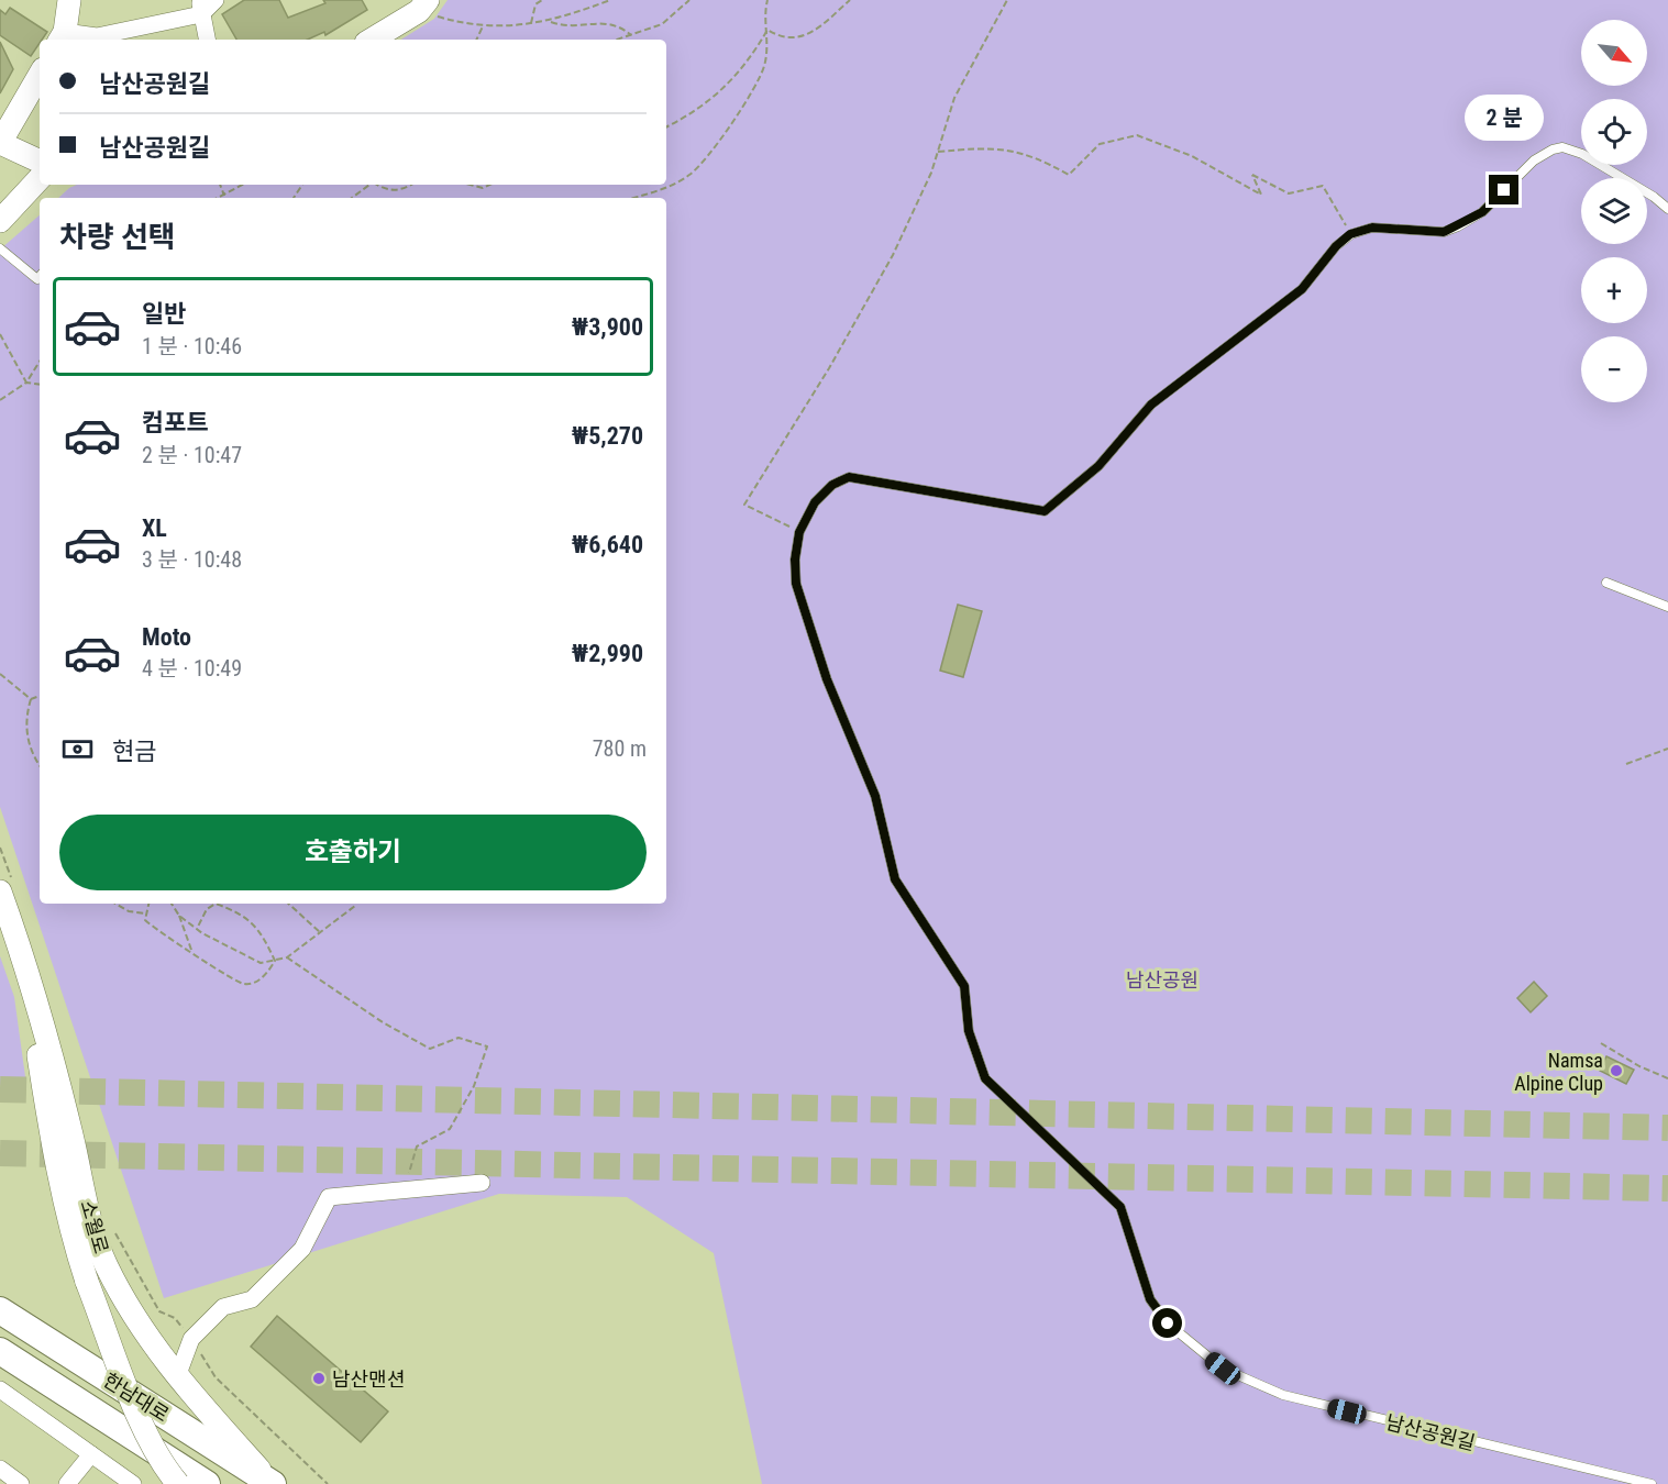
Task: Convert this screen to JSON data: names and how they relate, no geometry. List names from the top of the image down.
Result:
{
  "streets": {
    "main road": ["소월로", "한남대로"],
    "lane": ["남산공원길"]
  },
  "crossings": [
    ["소월로", "한남대로"]
  ],
  "parks": ["남산공원"],
  "places": ["Namsa Alpine Clup", "남산맨션"],
  "north": "bottom right",
  "page": {
    "map_buttons": ["+", "−"],
    "banner": ["남산공원길", "남산공원길"],
    "bubble": "2 분",
    "heading": "차량 선택",
    "list": [
      {
        "name": "일반",
        "note": "1 분 · 10:46",
        "value": "₩3,900"
      },
      {
        "name": "컴포트",
        "note": "2 분 · 10:47",
        "value": "₩5,270"
      },
      {
        "name": "XL",
        "note": "3 분 · 10:48",
        "value": "₩6,640"
      },
      {
        "name": "Moto",
        "note": "4 분 · 10:49",
        "value": "₩2,990"
      }
    ],
    "pay": ["현금", "780 m"],
    "buttons": "호출하기"
  }
}
